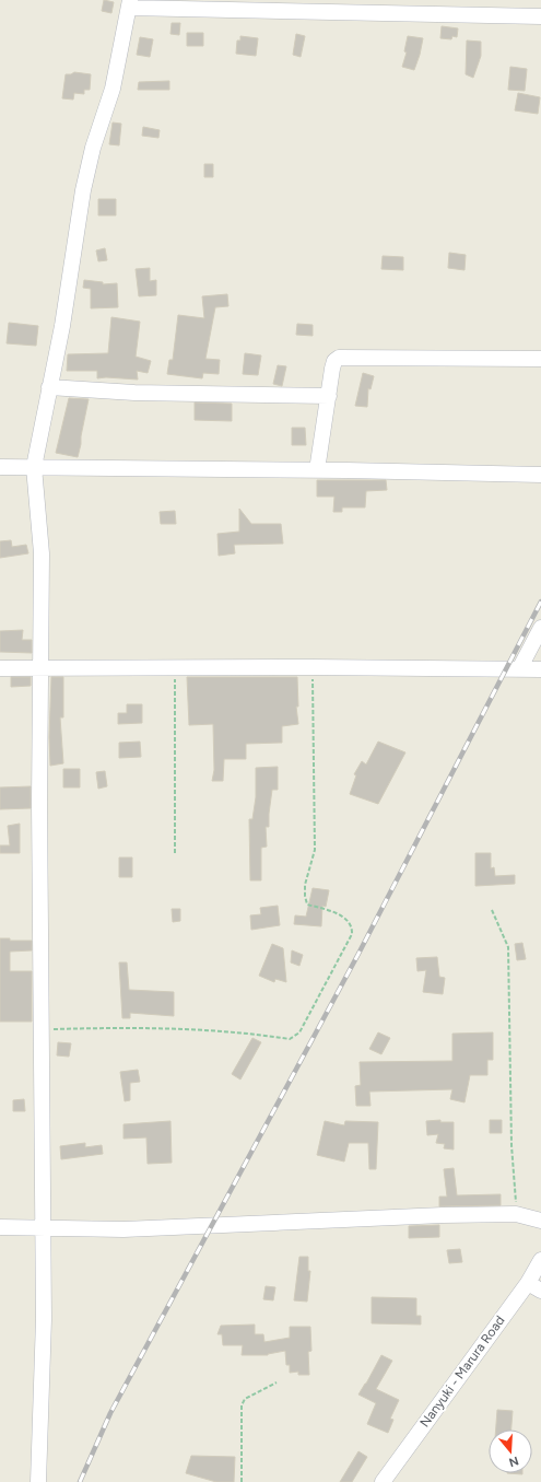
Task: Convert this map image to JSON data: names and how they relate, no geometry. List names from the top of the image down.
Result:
{
  "streets": {
    "street": ["Nanyuki - Marura Road"]
  },
  "north": "bottom"
}
